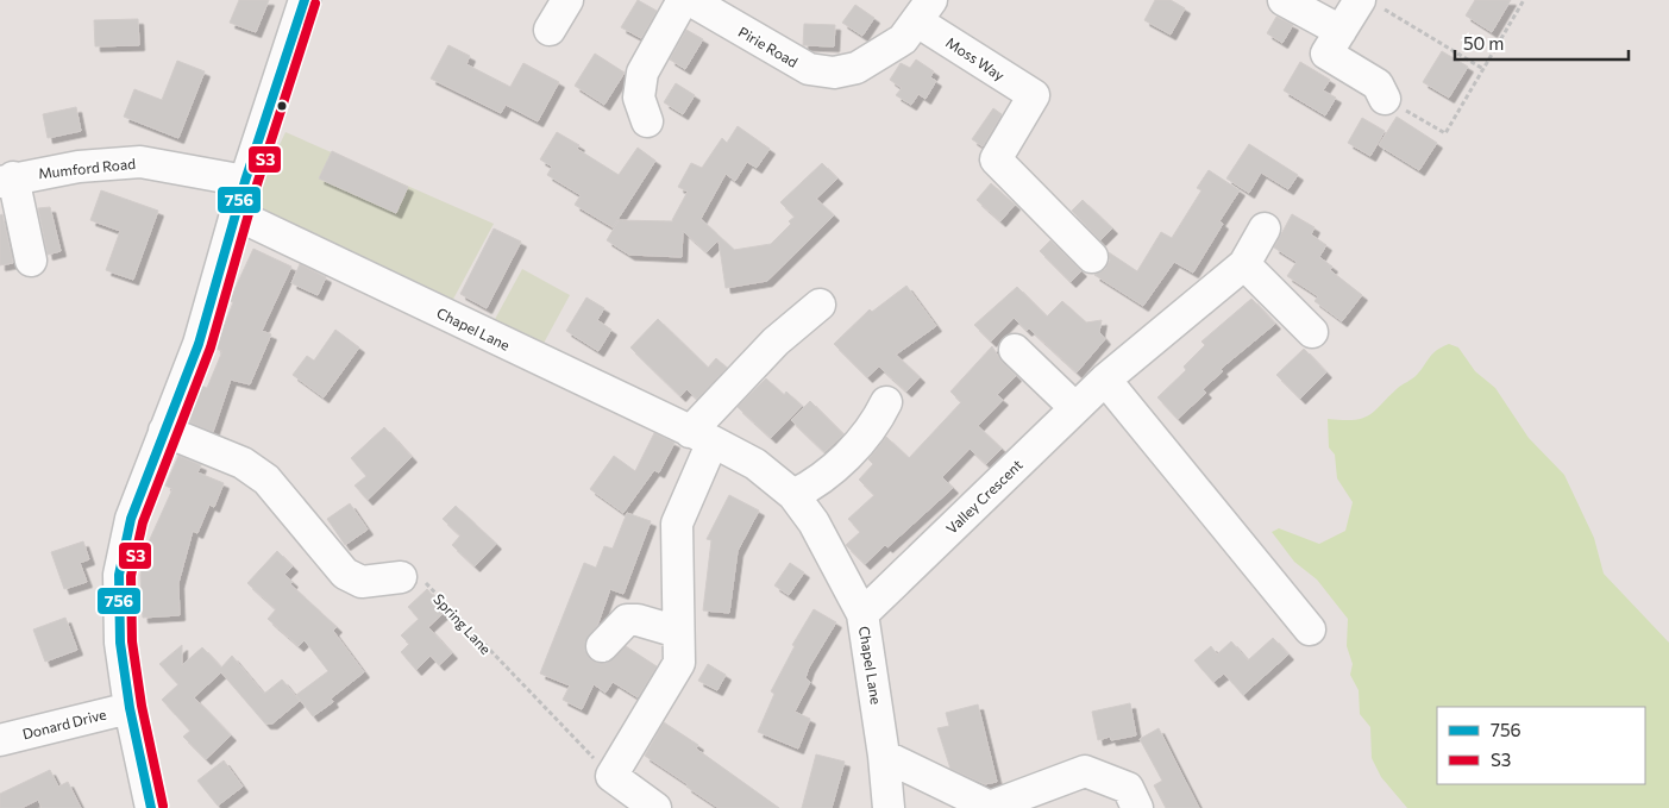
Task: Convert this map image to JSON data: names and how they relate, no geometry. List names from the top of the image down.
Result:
{
  "streets": {
    "street": [
      "Pirie Road",
      "Moss Way",
      "Mumford Road",
      "Chapel Lane",
      "Valley Crescent",
      "Donard Drive"
    ],
    "path": ["Spring Lane"]
  },
  "crossings": [
    ["Pirie Road", "Moss Way"],
    ["Chapel Lane", "Valley Crescent"]
  ],
  "lines": ["transit line 756", "transit line S3"],
  "legend": ["756", "S3"],
  "scale_bar": "50 m"
}
